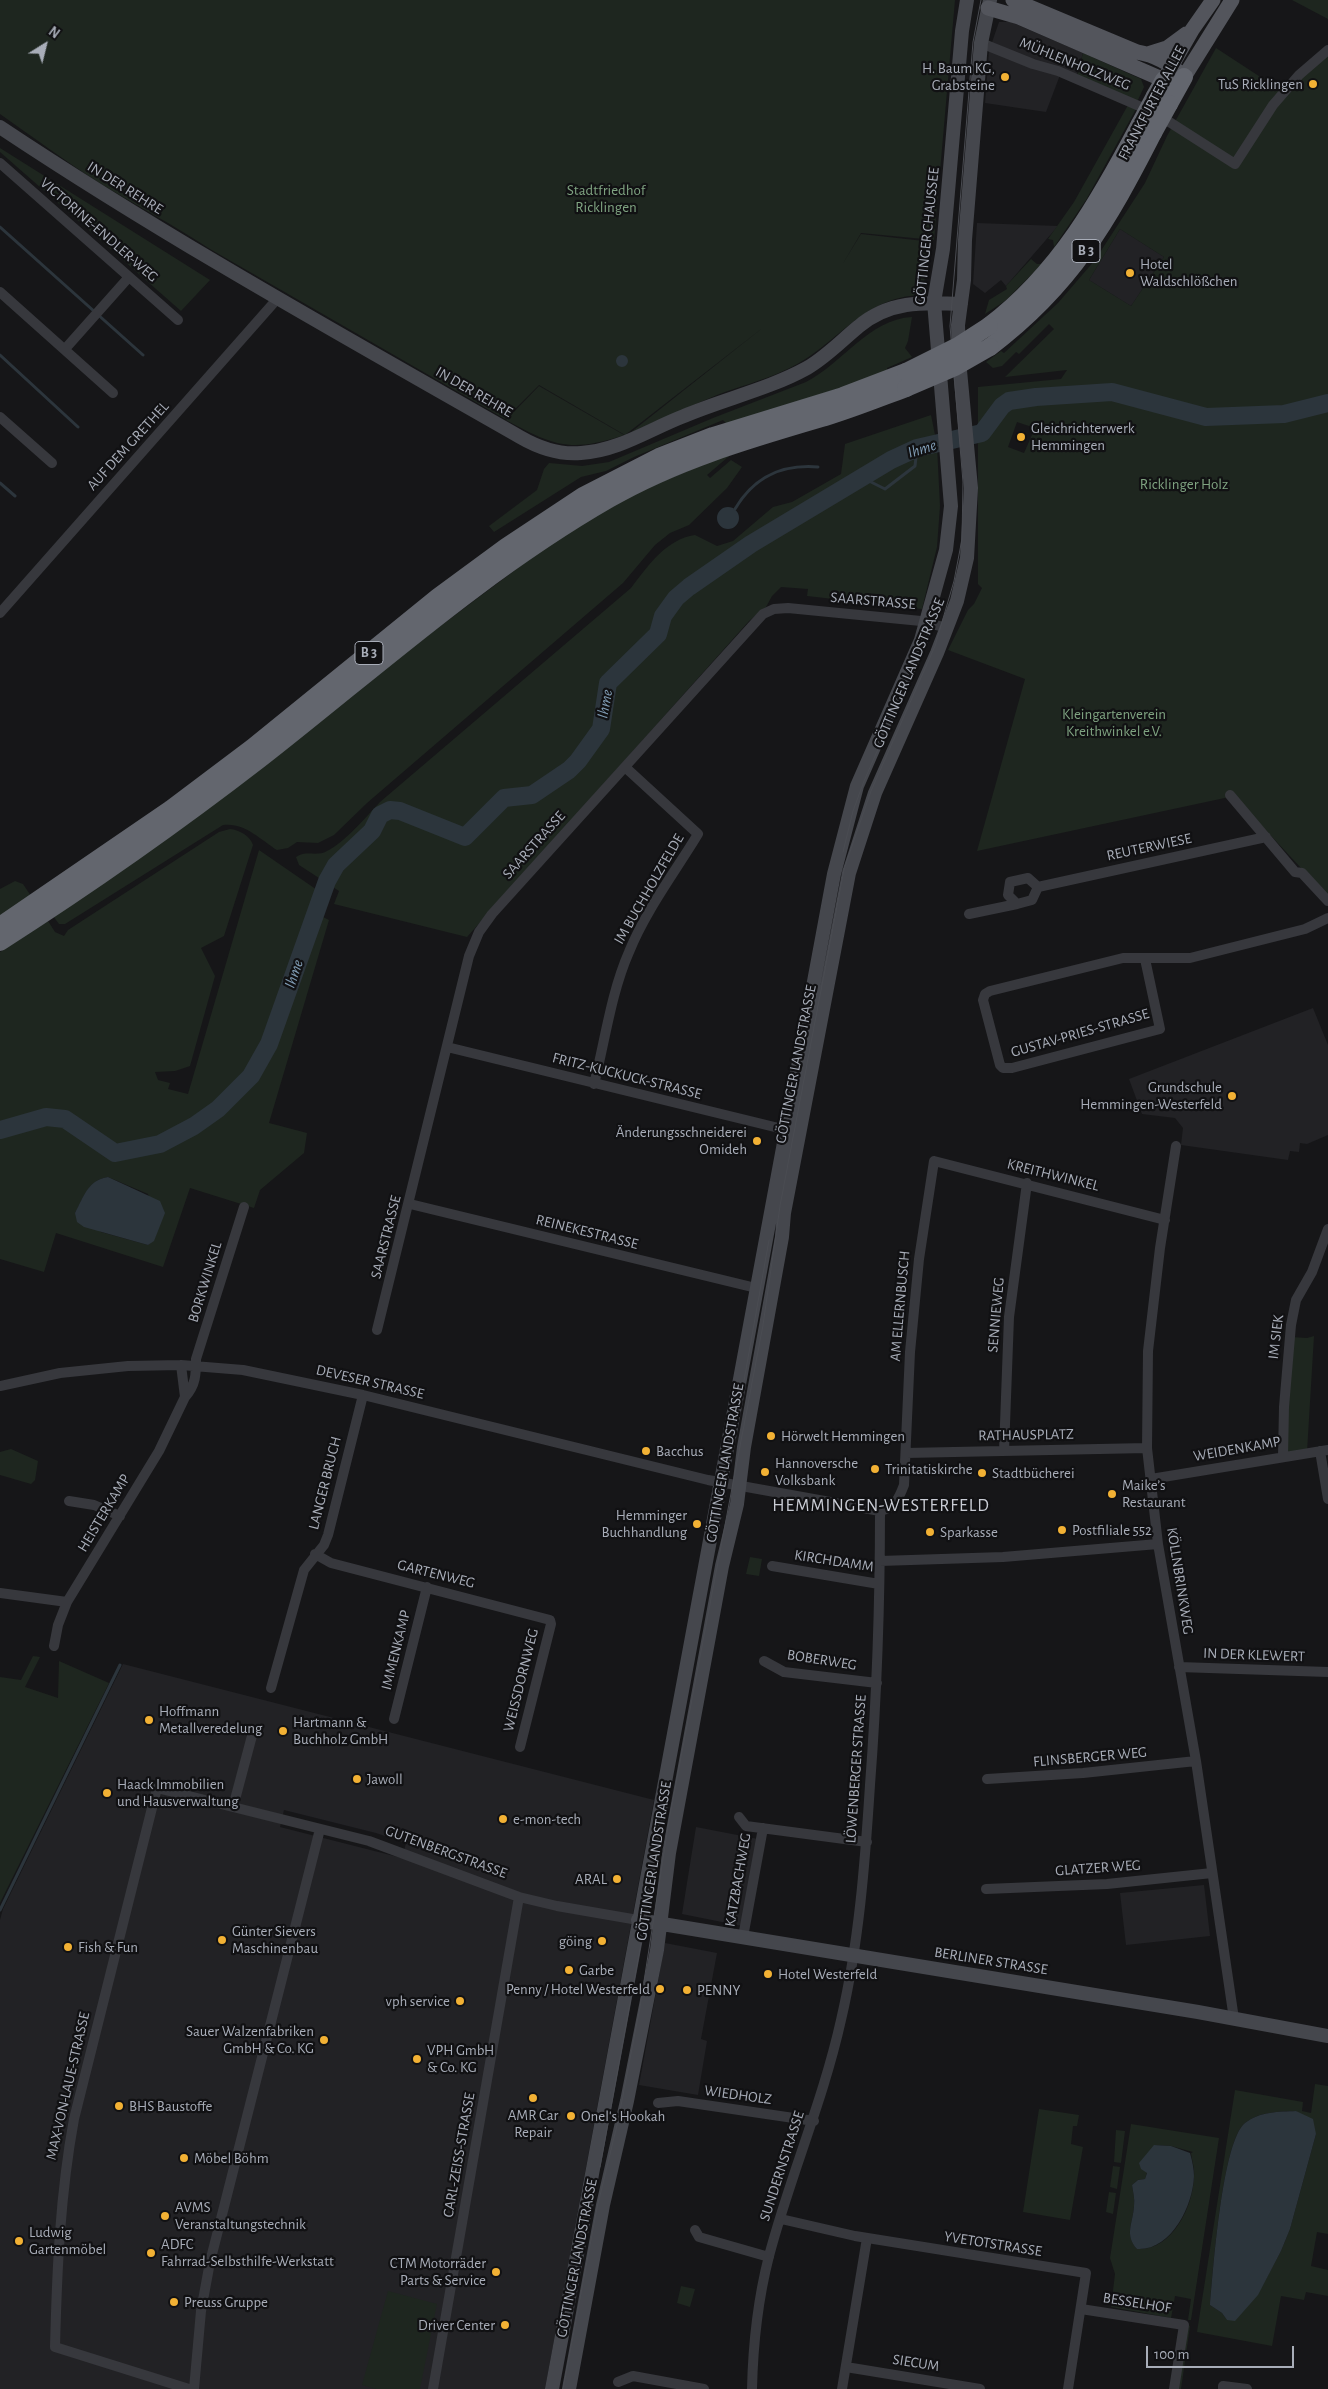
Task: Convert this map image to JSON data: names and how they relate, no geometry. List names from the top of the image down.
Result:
{
  "streets": {
    "highway": ["FRANKFURTER ALLEE", "B 3"],
    "street": [
      "MÜHLENHOLZWEG",
      "IN DER REHRE",
      "VICTORINE-ENDLER-WEG",
      "GÖTTINGER CHAUSSEE",
      "AUF DEM GRETHEL",
      "SAARSTRASSE",
      "GÖTTINGER LANDSTRASSE",
      "REUTERWIESE",
      "IM BUCHHOLZFELDE",
      "GUSTAV-PRIES-STRASSE",
      "FRITZ-KUCKUCK-STRASSE",
      "KREITHWINKEL",
      "REINEKESTRASSE",
      "BORKWINKEL",
      "AM ELLERNBUSCH",
      "SENNIEWEG",
      "IM SIEK",
      "DEVESER STRASSE",
      "RATHAUSPLATZ",
      "WEIDENKAMP",
      "LANGER BRUCH",
      "HEISTERKAMP",
      "KIRCHDAMM",
      "GARTENWEG",
      "KÖLLNBRINKWEG",
      "IMMENKAMP",
      "IN DER KLEWERT",
      "BOBERWEG",
      "WEISSDORNWEG",
      "FLINSBERGER WEG",
      "LÖWENBERGER STRASSE",
      "GUTENBERGSTRASSE",
      "GLATZER WEG",
      "KATZBACHWEG",
      "BERLINER STRASSE",
      "MAX-VON-LAUE-STRASSE",
      "WIEDHOLZ",
      "CARL-ZEISS-STRASSE",
      "SUNDERNSTRASSE",
      "YVETOTSTRASSE",
      "BESSELHOF",
      "SIECUM"
    ]
  },
  "crossings": [
    ["FRANKFURTER ALLEE", "B 3"],
    ["IN DER REHRE", "GÖTTINGER CHAUSSEE"],
    ["IN DER REHRE", "AUF DEM GRETHEL"],
    ["IN DER REHRE", "GÖTTINGER LANDSTRASSE"],
    ["GÖTTINGER CHAUSSEE", "SAARSTRASSE"],
    ["GÖTTINGER CHAUSSEE", "GÖTTINGER LANDSTRASSE"],
    ["SAARSTRASSE", "GÖTTINGER LANDSTRASSE"],
    ["SAARSTRASSE", "IM BUCHHOLZFELDE"],
    ["SAARSTRASSE", "FRITZ-KUCKUCK-STRASSE"],
    ["SAARSTRASSE", "REINEKESTRASSE"],
    ["GÖTTINGER LANDSTRASSE", "FRITZ-KUCKUCK-STRASSE"],
    ["GÖTTINGER LANDSTRASSE", "REINEKESTRASSE"],
    ["GÖTTINGER LANDSTRASSE", "DEVESER STRASSE"],
    ["GÖTTINGER LANDSTRASSE", "GUTENBERGSTRASSE"],
    ["GÖTTINGER LANDSTRASSE", "BERLINER STRASSE"],
    ["IM BUCHHOLZFELDE", "FRITZ-KUCKUCK-STRASSE"],
    ["KREITHWINKEL", "AM ELLERNBUSCH"],
    ["KREITHWINKEL", "SENNIEWEG"],
    ["KREITHWINKEL", "KÖLLNBRINKWEG"],
    ["BORKWINKEL", "DEVESER STRASSE"],
    ["BORKWINKEL", "HEISTERKAMP"],
    ["AM ELLERNBUSCH", "RATHAUSPLATZ"],
    ["SENNIEWEG", "RATHAUSPLATZ"],
    ["IM SIEK", "WEIDENKAMP"],
    ["DEVESER STRASSE", "LANGER BRUCH"],
    ["DEVESER STRASSE", "HEISTERKAMP"],
    ["RATHAUSPLATZ", "KÖLLNBRINKWEG"],
    ["WEIDENKAMP", "KÖLLNBRINKWEG"],
    ["LANGER BRUCH", "GARTENWEG"],
    ["KIRCHDAMM", "LÖWENBERGER STRASSE"],
    ["GARTENWEG", "IMMENKAMP"],
    ["GARTENWEG", "WEISSDORNWEG"],
    ["KÖLLNBRINKWEG", "IN DER KLEWERT"],
    ["KÖLLNBRINKWEG", "FLINSBERGER WEG"],
    ["KÖLLNBRINKWEG", "GLATZER WEG"],
    ["KÖLLNBRINKWEG", "BERLINER STRASSE"],
    ["BOBERWEG", "LÖWENBERGER STRASSE"],
    ["LÖWENBERGER STRASSE", "KATZBACHWEG"],
    ["LÖWENBERGER STRASSE", "BERLINER STRASSE"],
    ["LÖWENBERGER STRASSE", "SUNDERNSTRASSE"],
    ["GUTENBERGSTRASSE", "BERLINER STRASSE"],
    ["GUTENBERGSTRASSE", "MAX-VON-LAUE-STRASSE"],
    ["GUTENBERGSTRASSE", "CARL-ZEISS-STRASSE"],
    ["KATZBACHWEG", "BERLINER STRASSE"],
    ["BERLINER STRASSE", "SUNDERNSTRASSE"],
    ["WIEDHOLZ", "SUNDERNSTRASSE"],
    ["SUNDERNSTRASSE", "YVETOTSTRASSE"],
    ["YVETOTSTRASSE", "BESSELHOF"]
  ],
  "districts": ["HEMMINGEN-WESTERFELD"],
  "water": ["Ihme"],
  "parks": ["Stadtfriedhof Ricklingen", "Ricklinger Holz", "Kleingartenverein Kreithwinkel e.V."],
  "places": [
    "H. Baum KG, Grabsteine",
    "TuS Ricklingen",
    "Hotel Waldschlößchen",
    "Gleichrichterwerk Hemmingen",
    "Grundschule Hemmingen-Westerfeld",
    "Änderungsschneiderei Omideh",
    "Hörwelt Hemmingen",
    "Bacchus",
    "Trinitatiskirche",
    "Hannoversche Volksbank",
    "Stadtbücherei",
    "Maike’s Restaurant",
    "Hemminger Buchhandlung",
    "Postfiliale 552",
    "Sparkasse",
    "Hoffmann Metallveredelung",
    "Hartmann & Buchholz GmbH",
    "Jawoll",
    "Haack Immobilien und Hausverwaltung",
    "e-mon-tech",
    "ARAL",
    "Günter Sievers Maschinenbau",
    "göing",
    "Fish & Fun",
    "Garbe",
    "Hotel Westerfeld",
    "Penny / Hotel Westerfeld",
    "PENNY",
    "vph service",
    "Sauer Walzenfabriken GmbH & Co. KG",
    "VPH GmbH & Co. KG",
    "AMR Car Repair",
    "BHS Baustoffe",
    "Onel's Hookah",
    "Möbel Böhm",
    "AVMS Veranstaltungstechnik",
    "Ludwig Gartenmöbel",
    "ADFC Fahrrad-Selbsthilfe-Werkstatt",
    "CTM Motorräder Parts & Service",
    "Preuss Gruppe",
    "Driver Center"
  ],
  "scale_bar": "100 m",
  "north": "top right"
}
